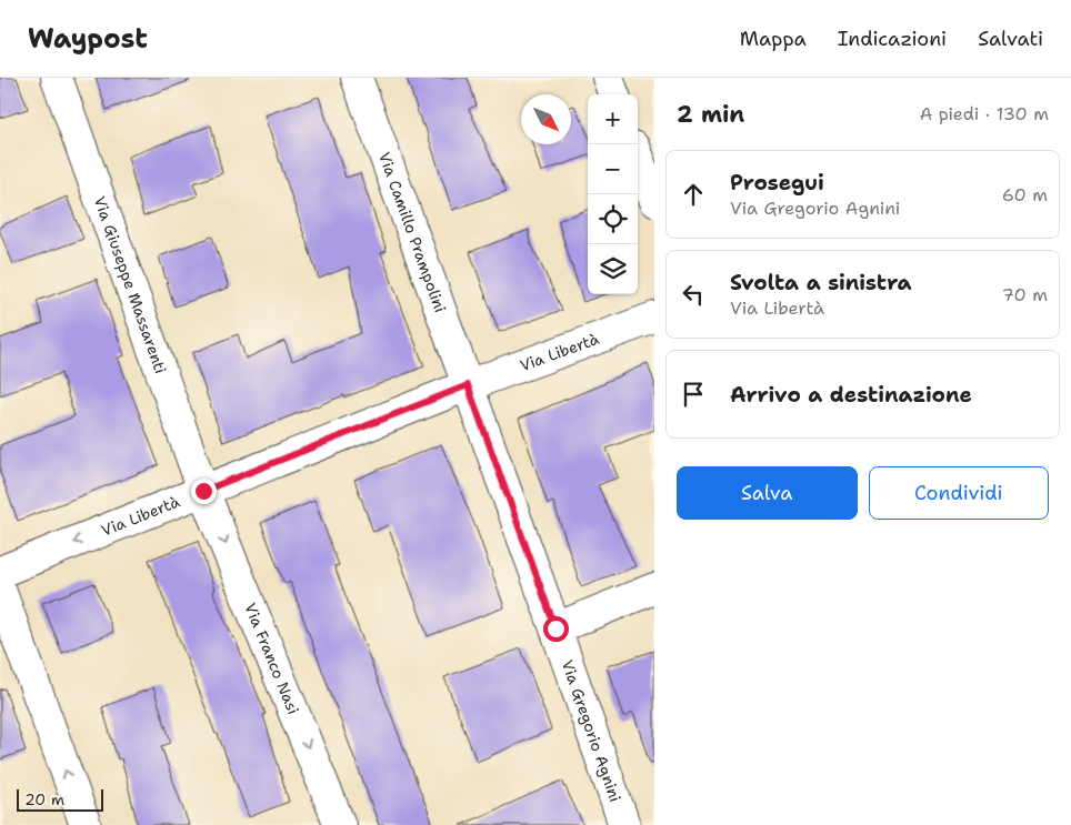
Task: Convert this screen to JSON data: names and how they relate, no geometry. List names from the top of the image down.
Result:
{
  "streets": {
    "street": [
      "Via Camillo Prampolini",
      "Via Giuseppe Massarenti",
      "Via Libertà",
      "Via Franco Nasi",
      "Via Gregorio Agnini"
    ]
  },
  "crossings": [
    ["Via Camillo Prampolini", "Via Libertà"],
    ["Via Camillo Prampolini", "Via Gregorio Agnini"],
    ["Via Giuseppe Massarenti", "Via Libertà"],
    ["Via Giuseppe Massarenti", "Via Franco Nasi"],
    ["Via Libertà", "Via Franco Nasi"],
    ["Via Libertà", "Via Gregorio Agnini"]
  ],
  "scale_bar": "20 m",
  "north": "bottom right",
  "page": {
    "header": "Waypost",
    "nav": ["Mappa", "Indicazioni", "Salvati"],
    "heading": ["2 min", "A piedi · 130 m"],
    "map_buttons": ["+", "−"],
    "list": [
      ["Prosegui", "Via Gregorio Agnini", "60 m"],
      ["Svolta a sinistra", "Via Libertà", "70 m"],
      "Arrivo a destinazione"
    ],
    "buttons": ["Salva", "Condividi"],
    "scale": "20 m"
  }
}
